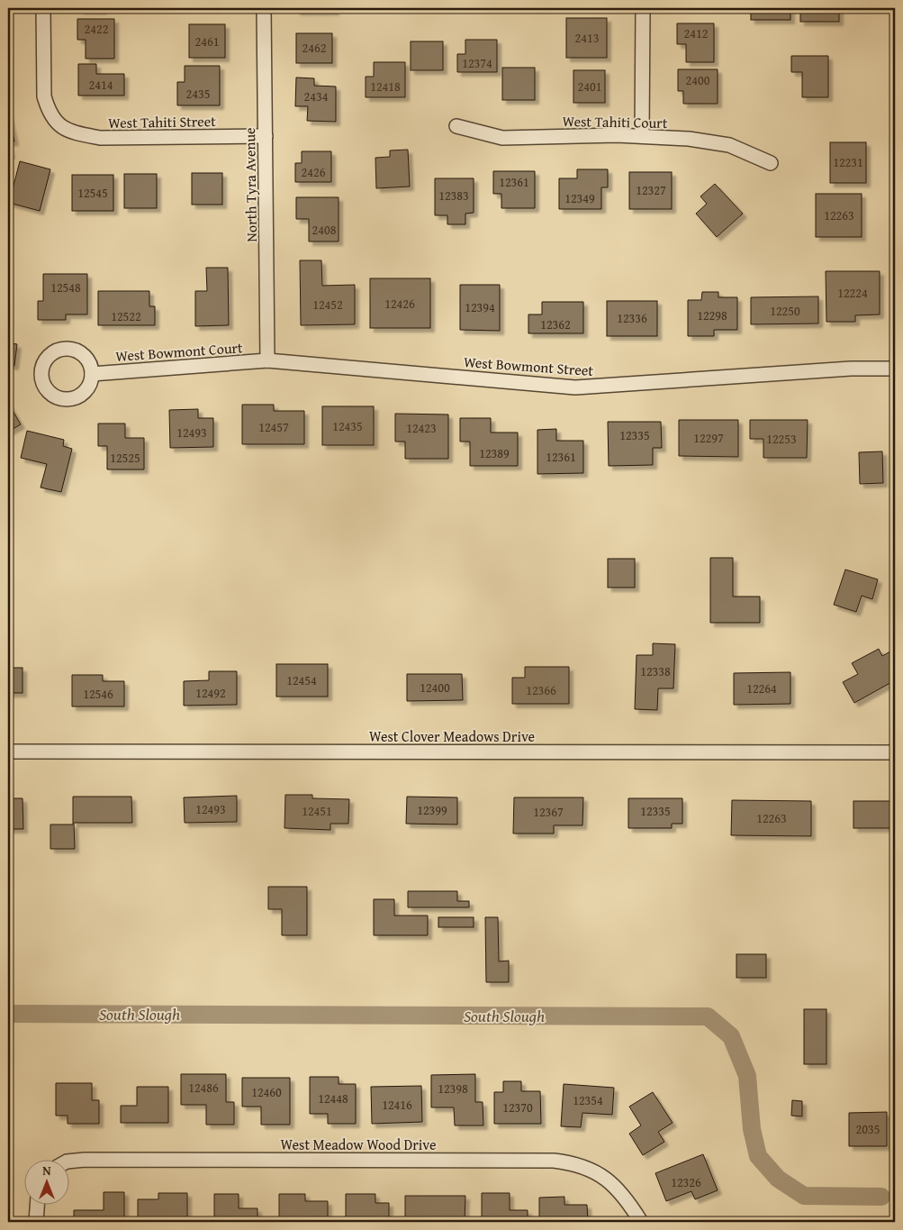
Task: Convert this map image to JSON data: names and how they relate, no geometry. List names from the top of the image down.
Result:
{
  "streets": {
    "street": [
      "West Tahiti Street",
      "West Tahiti Court",
      "North Tyra Avenue",
      "West Bowmont Court",
      "West Bowmont Street",
      "West Clover Meadows Drive",
      "West Meadow Wood Drive"
    ]
  },
  "crossings": [
    ["West Tahiti Street", "North Tyra Avenue"],
    ["North Tyra Avenue", "West Bowmont Court"],
    ["North Tyra Avenue", "West Bowmont Street"],
    ["West Bowmont Court", "West Bowmont Street"]
  ],
  "water": ["South Slough"],
  "house_numbers": [
    "2422",
    "2412",
    "2413",
    "2461",
    "2462",
    "12374",
    "2400",
    "2414",
    "12418",
    "2401",
    "2435",
    "2434",
    "12231",
    "2426",
    "12361",
    "12327",
    "12545",
    "12383",
    "12349",
    "12263",
    "2408",
    "12548",
    "12224",
    "12426",
    "12452",
    "12394",
    "12250",
    "12298",
    "12522",
    "12336",
    "12362",
    "12435",
    "12457",
    "12423",
    "12493",
    "12335",
    "12297",
    "12253",
    "12389",
    "12361",
    "12525",
    "12338",
    "12454",
    "12400",
    "12264",
    "12366",
    "12492",
    "12546",
    "12493",
    "12399",
    "12451",
    "12335",
    "12367",
    "12263",
    "12486",
    "12398",
    "12460",
    "12448",
    "12354",
    "12416",
    "12370",
    "2035",
    "12326"
  ],
  "north": "top"
}
